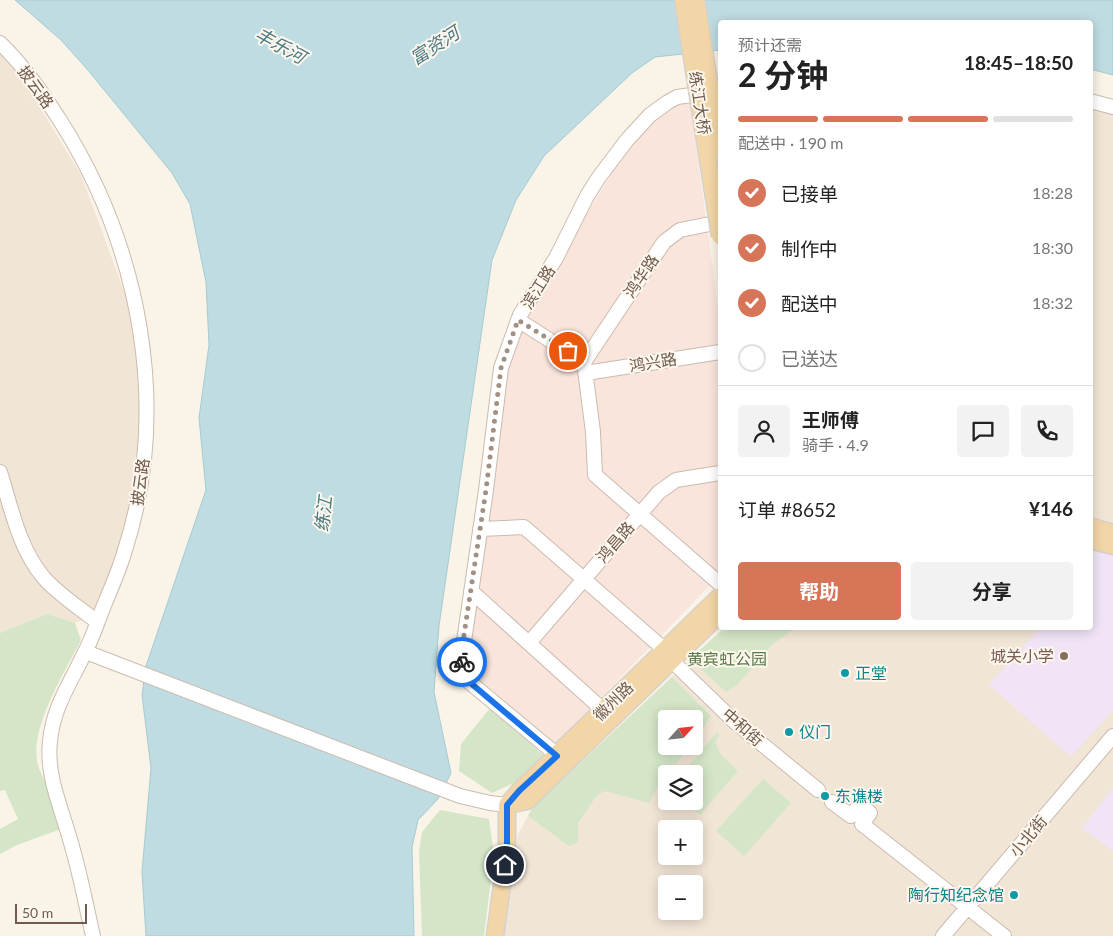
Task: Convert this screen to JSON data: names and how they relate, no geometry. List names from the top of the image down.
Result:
{
  "streets": {
    "main road": ["练江大桥", "徽州路"],
    "street": [
      "披云路",
      "鸿华路",
      "滨江路",
      "鸿兴路",
      "鸿昌路",
      "中和街",
      "小北街"
    ]
  },
  "crossings": [
    ["鸿华路", "鸿兴路"],
    ["滨江路", "徽州路"],
    ["滨江路", "中和街"],
    ["鸿昌路", "中和街"],
    ["徽州路", "中和街"]
  ],
  "water": ["丰乐河", "富资河", "练江"],
  "parks": ["黄宾虹公园"],
  "places": [
    "城关小学",
    "正堂",
    "仪门",
    "东谯楼",
    "陶行知纪念馆"
  ],
  "scale_bar": "50 m",
  "north": "top right",
  "page": {
    "heading": ["2 分钟", "预计还需", "18:45–18:50"],
    "panel": [
      "王师傅",
      "骑手 · 4.9",
      "订单 #8652",
      "¥146"
    ],
    "bar": "配送中 · 190 m",
    "list": [
      ["已接单", "18:28"],
      ["制作中", "18:30"],
      ["配送中", "18:32"],
      "已送达"
    ],
    "buttons": ["帮助", "分享"],
    "map_buttons": ["+", "−"],
    "scale": "50 m"
  }
}
